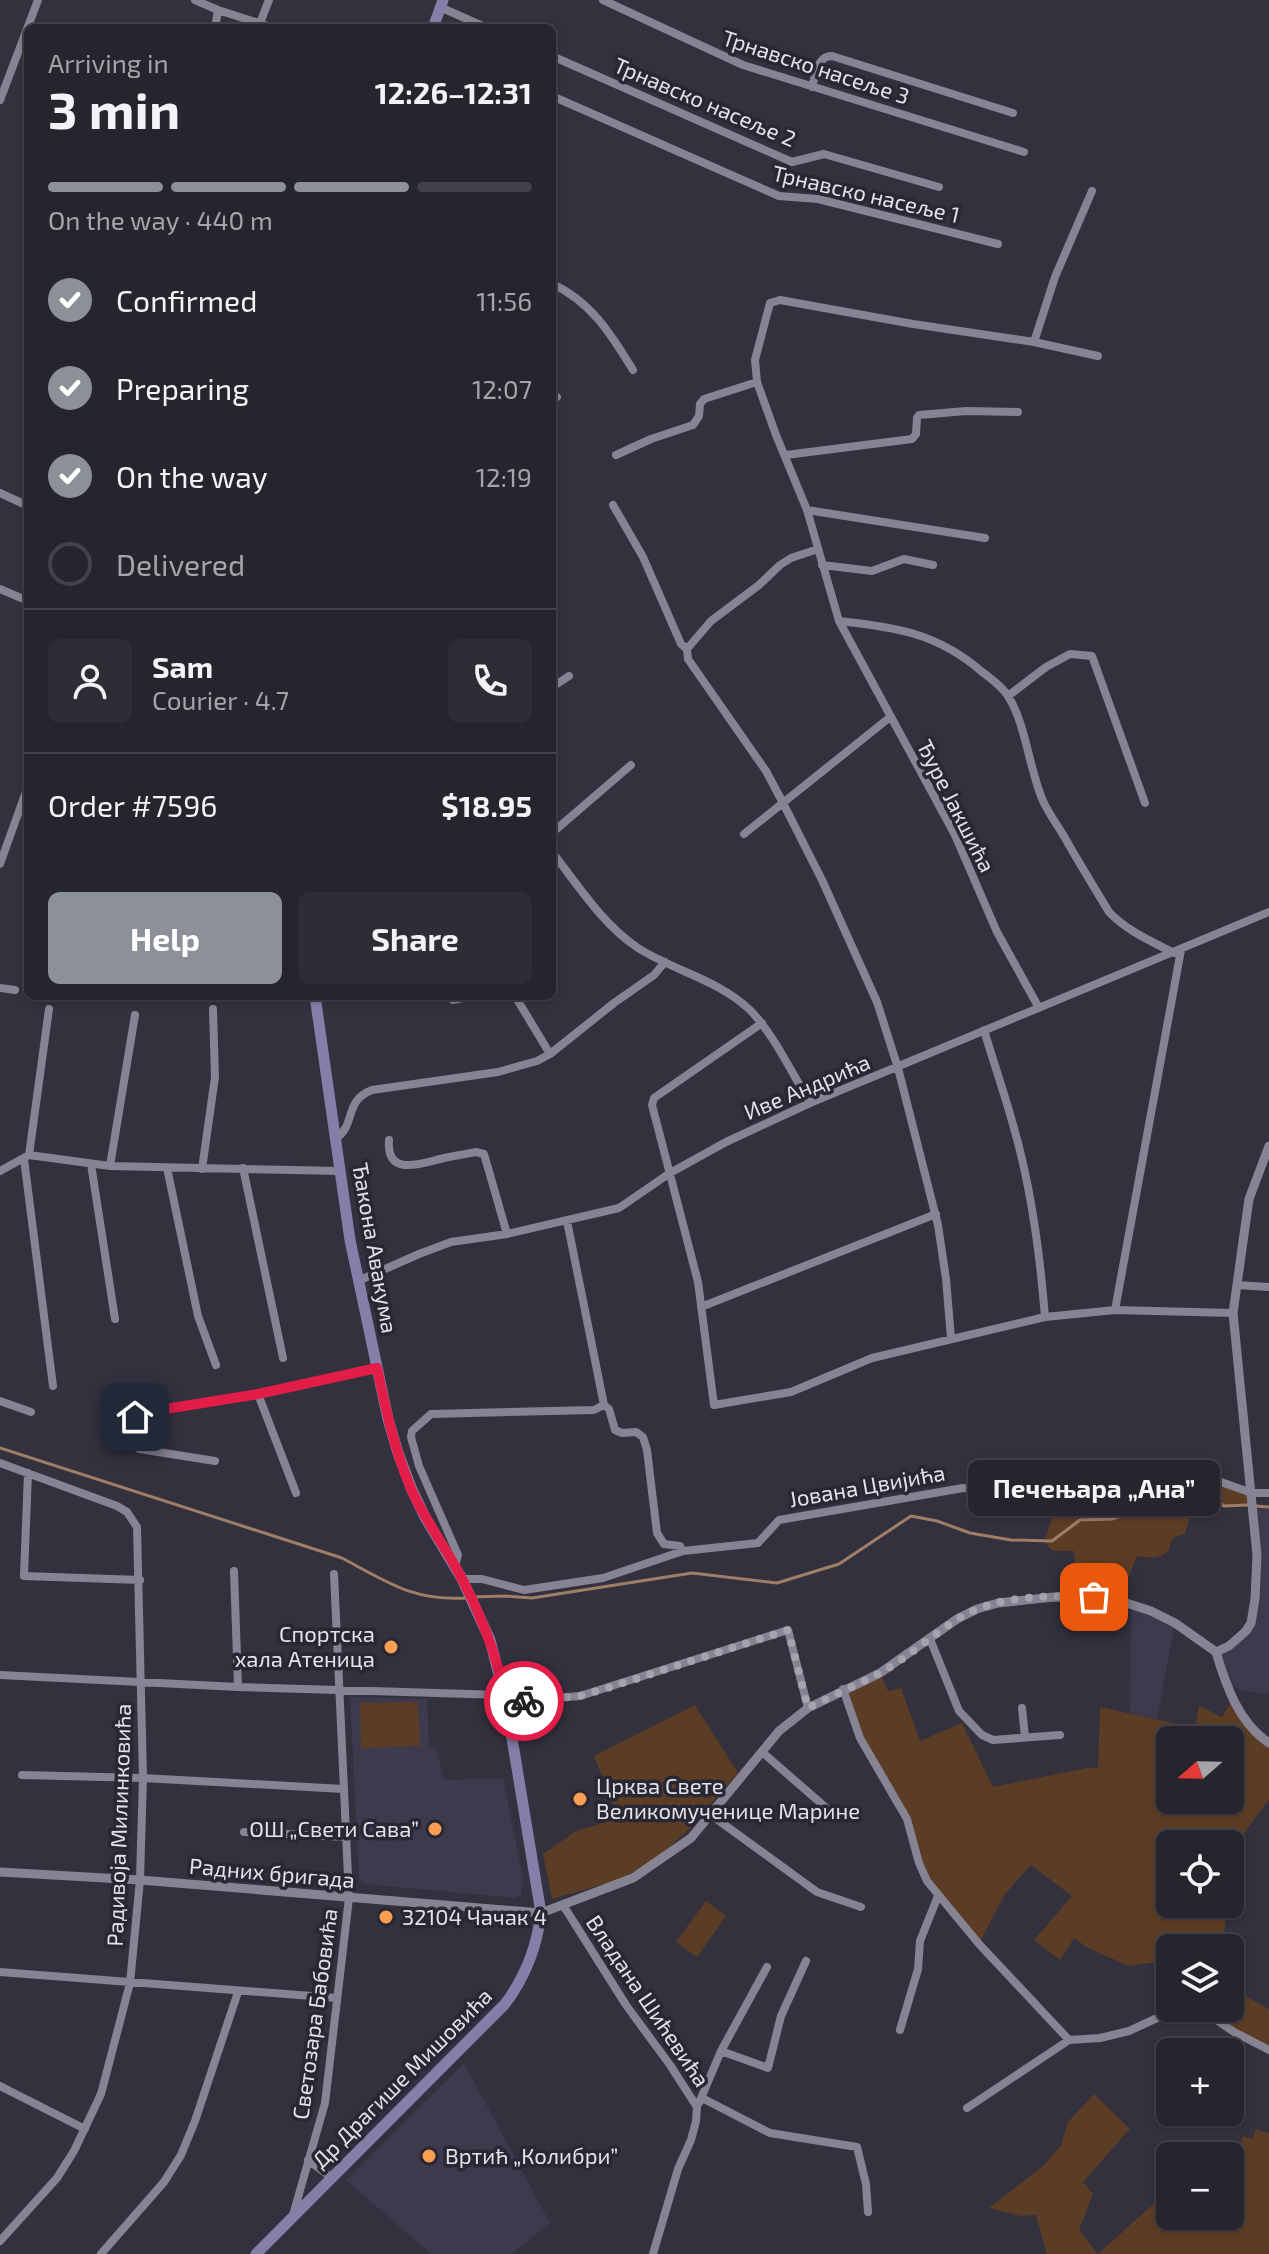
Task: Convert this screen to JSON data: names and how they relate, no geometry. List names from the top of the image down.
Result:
{
  "streets": {
    "main road": ["Ђакона Авакума", "Др Драгише Мишовића"],
    "street": [
      "Трнавско насеље 3",
      "Трнавско насеље 2",
      "Трнавско насеље 1",
      "Ђуре Јакшића",
      "Иве Андрића",
      "Јована Цвијића",
      "Радивоја Милинковића",
      "Радних бригада",
      "Владана Шићевића",
      "Светозара Бабовића"
    ]
  },
  "crossings": [
    ["Ђуре Јакшића", "Иве Андрића"],
    ["Иве Андрића", "Ђакона Авакума"],
    ["Ђакона Авакума", "Јована Цвијића"],
    ["Ђакона Авакума", "Др Драгише Мишовића"],
    ["Јована Цвијића", "Др Драгише Мишовића"],
    ["Радивоја Милинковића", "Радних бригада"],
    ["Радних бригада", "Светозара Бабовића"],
    ["Радних бригада", "Др Драгише Мишовића"],
    ["Светозара Бабовића", "Др Драгише Мишовића"]
  ],
  "places": [
    "Печењара „Ана”",
    "Спортска хала Атеница",
    "Црква Свете Великомученице Марине",
    "ОШ „Свети Сава”",
    "32104 Чачак 4",
    "Вртић „Колибри”"
  ],
  "north": "left",
  "page": {
    "heading": ["3 min", "Arriving in", "12:26–12:31"],
    "panel": [
      "Sam",
      "Courier · 4.7",
      "Order #7596",
      "$18.95"
    ],
    "bar": "On the way · 440 m",
    "list": [
      ["Confirmed", "11:56"],
      ["Preparing", "12:07"],
      ["On the way", "12:19"],
      "Delivered"
    ],
    "buttons": ["Help", "Share"],
    "bubble": "Печењара „Ана”",
    "map_buttons": ["+", "−"]
  }
}
